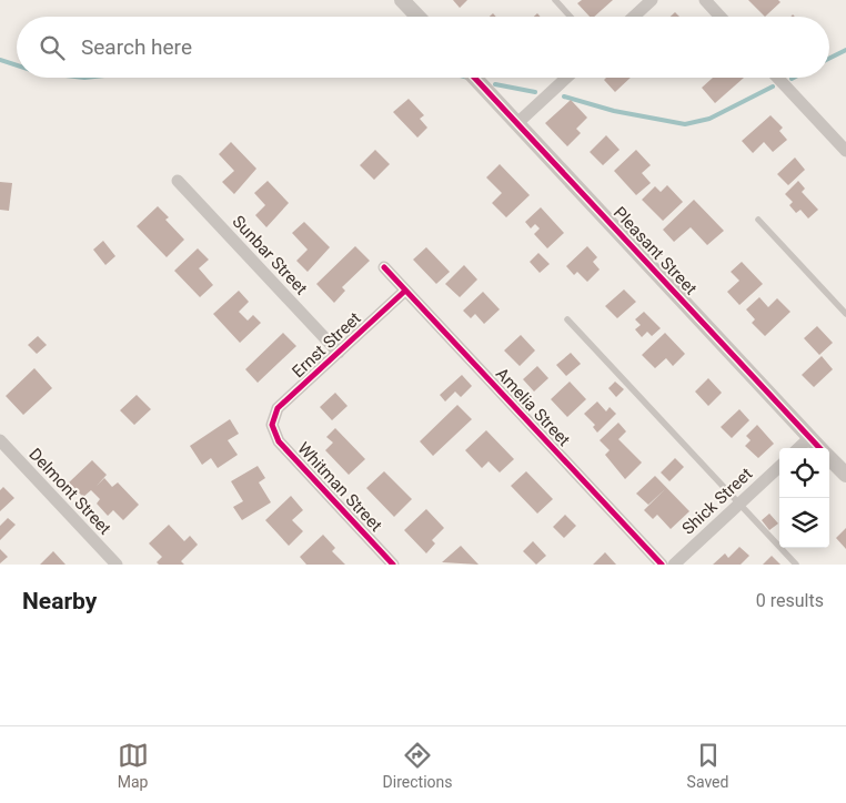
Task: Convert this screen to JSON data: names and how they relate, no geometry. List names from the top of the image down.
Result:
{
  "streets": {
    "street": [
      "Pleasant Street",
      "Sunbar Street",
      "Ernst Street",
      "Amelia Street",
      "Whitman Street",
      "Delmont Street",
      "Shick Street"
    ]
  },
  "crossings": [
    ["Sunbar Street", "Ernst Street"],
    ["Ernst Street", "Amelia Street"],
    ["Ernst Street", "Whitman Street"]
  ],
  "page": {
    "search": "Search here",
    "heading": ["Nearby", "0 results"],
    "nav": ["Map", "Directions", "Saved"]
  }
}
